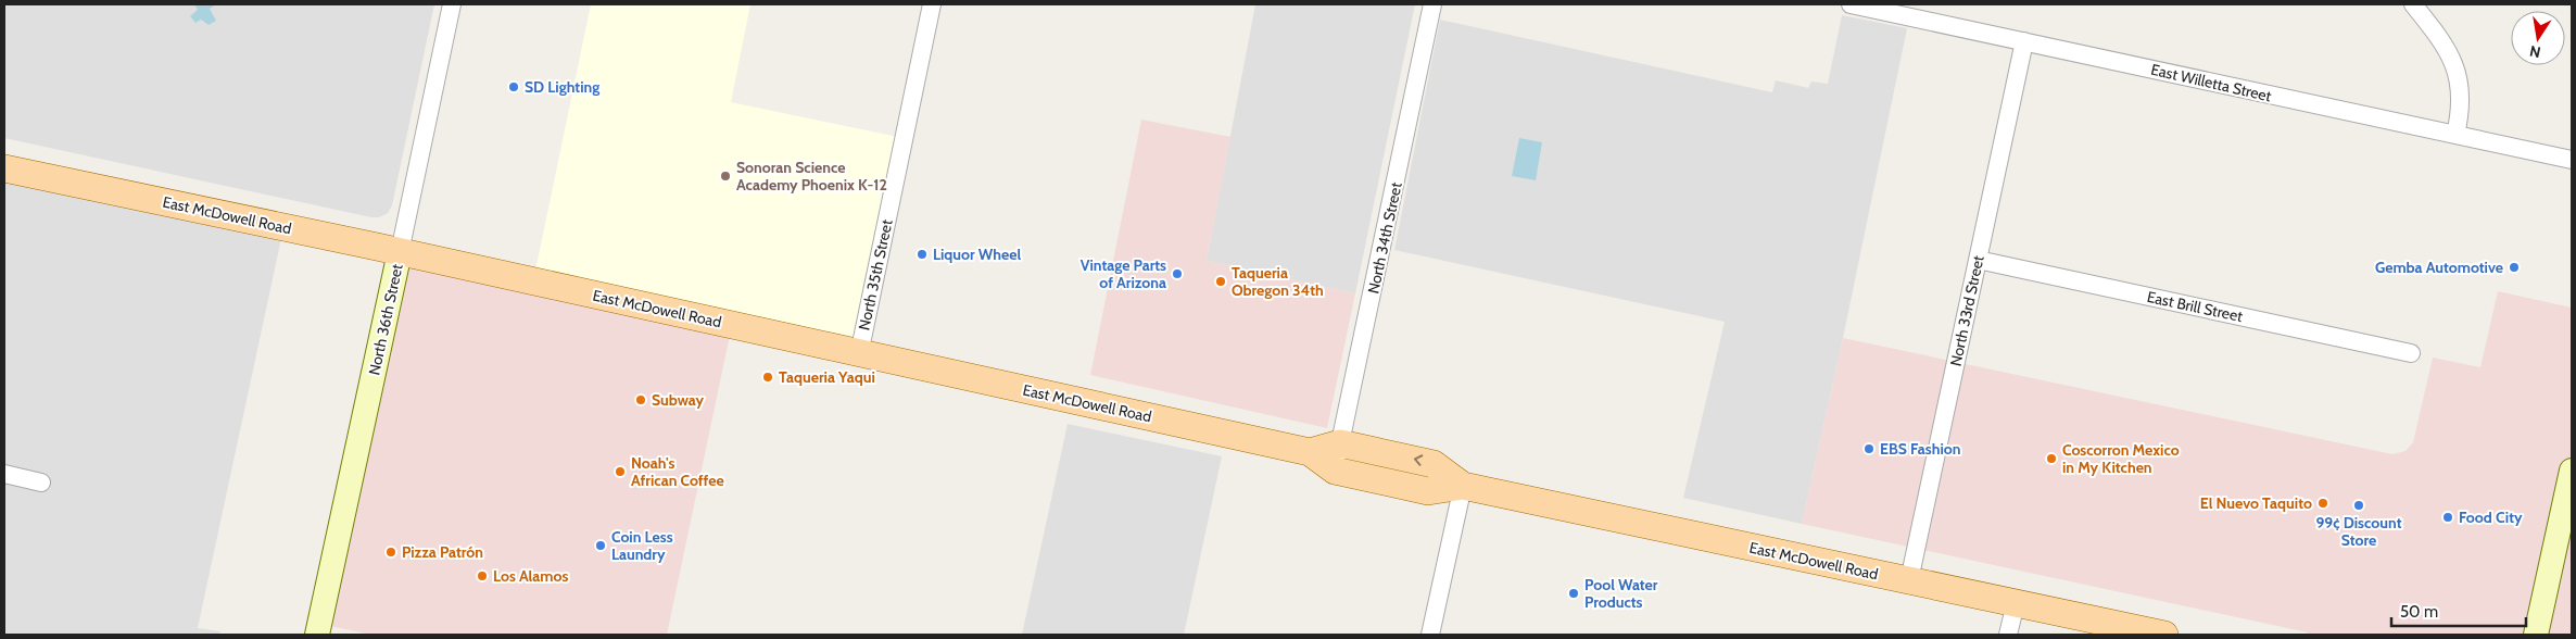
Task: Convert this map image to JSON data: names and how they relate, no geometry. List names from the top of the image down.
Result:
{
  "streets": {
    "main road": ["East McDowell Road", "North 36th Street"],
    "street": [
      "East Willetta Street",
      "North 34th Street",
      "North 35th Street",
      "East Brill Street",
      "North 33rd Street"
    ]
  },
  "crossings": [
    ["East Willetta Street", "North 33rd Street"],
    ["East McDowell Road", "North 34th Street"],
    ["East McDowell Road", "North 35th Street"],
    ["East McDowell Road", "North 33rd Street"],
    ["East McDowell Road", "North 36th Street"],
    ["East Brill Street", "North 33rd Street"]
  ],
  "places": [
    "SD Lighting",
    "Sonoran Science Academy Phoenix K-12",
    "Liquor Wheel",
    "Gemba Automotive",
    "Vintage Parts of Arizona",
    "Taqueria Obregon 34th",
    "Taqueria Yaqui",
    "Subway",
    "EBS Fashion",
    "Coscorron Mexico in My Kitchen",
    "Noah's African Coffee",
    "El Nuevo Taquito",
    "99¢ Discount Store",
    "Food City",
    "Coin Less Laundry",
    "Pizza Patrón",
    "Los Alamos",
    "Pool Water Products"
  ],
  "scale_bar": "50 m",
  "north": "bottom"
}
